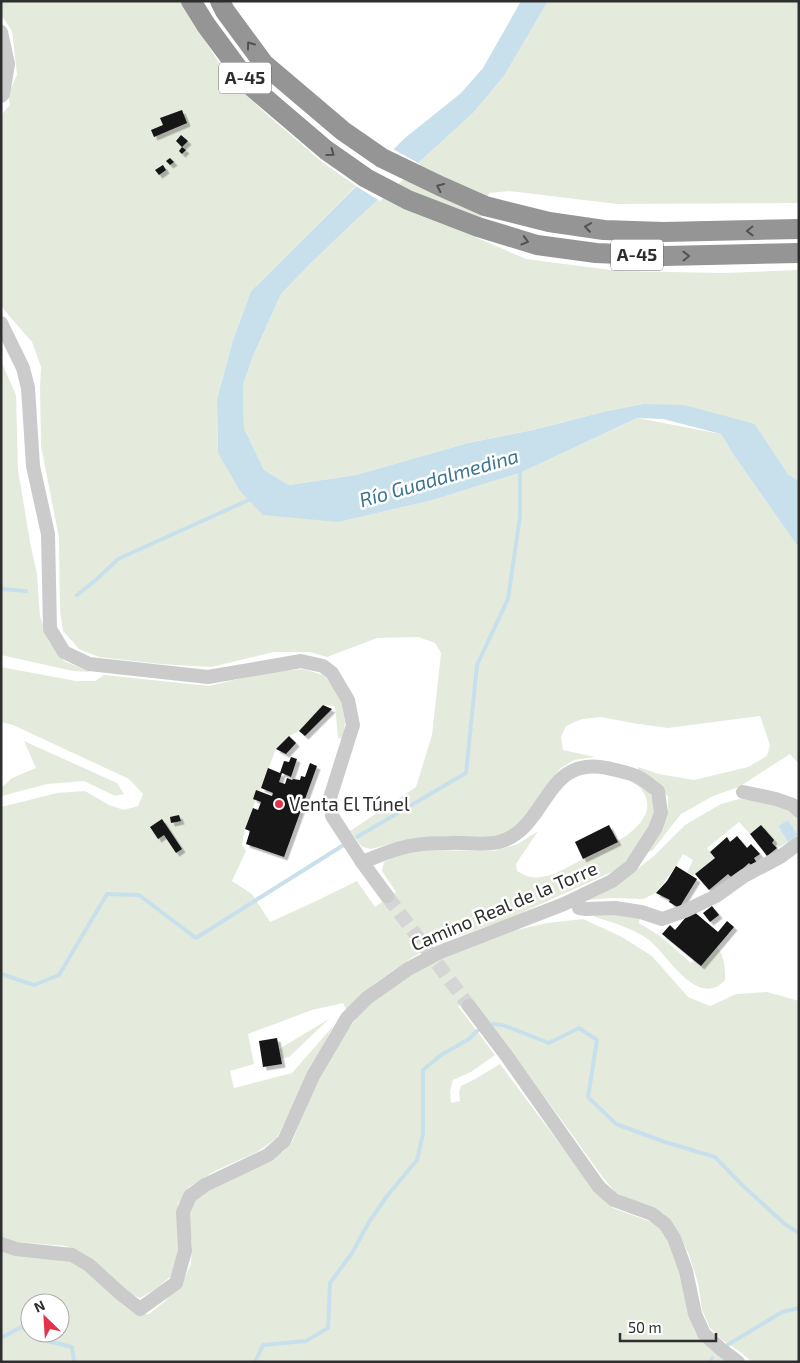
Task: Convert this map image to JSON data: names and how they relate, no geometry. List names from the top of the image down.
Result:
{
  "streets": {
    "highway": ["A-45"],
    "street": ["Camino Real de la Torre"]
  },
  "water": ["Río Guadalmedina"],
  "places": ["Venta El Túnel"],
  "scale_bar": "50 m",
  "north": "top left"
}
